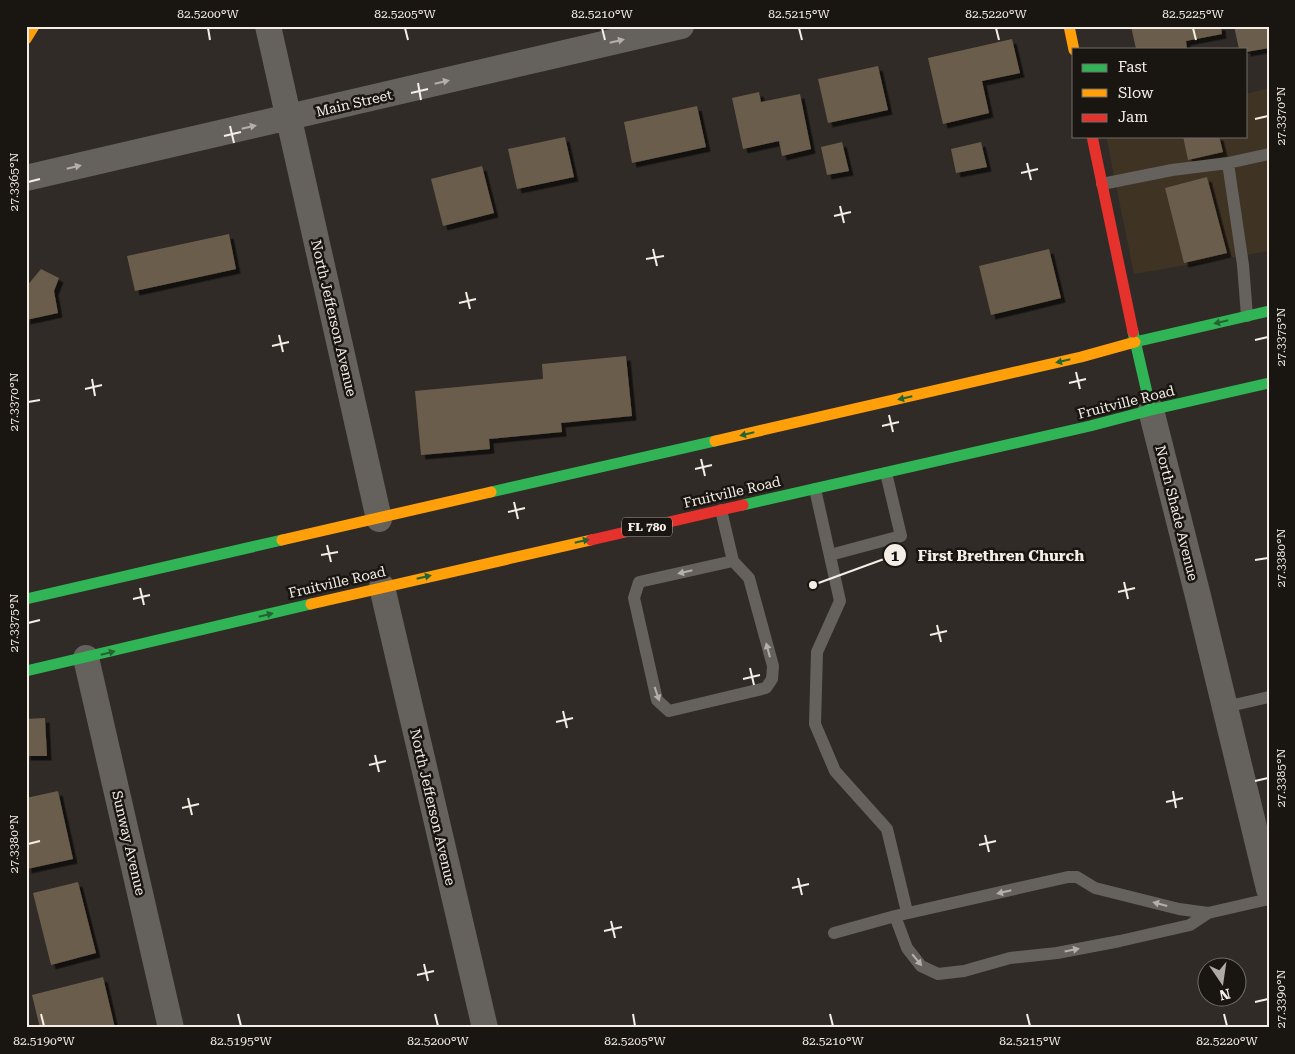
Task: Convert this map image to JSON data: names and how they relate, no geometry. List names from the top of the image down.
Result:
{
  "streets": {
    "main road": ["Fruitville Road", "North Shade Avenue", "FL 780"],
    "street": ["Main Street", "North Jefferson Avenue", "Sunway Avenue"]
  },
  "crossings": [
    ["Main Street", "North Jefferson Avenue"],
    ["North Jefferson Avenue", "Fruitville Road"],
    ["Fruitville Road", "North Shade Avenue"],
    ["Fruitville Road", "Sunway Avenue"]
  ],
  "one_way": ["Main Street"],
  "places": ["First Brethren Church"],
  "legend": ["Fast", "Slow", "Jam"],
  "north": "bottom",
  "coordinates": [
    "82.5200°W",
    "82.5205°W",
    "82.5210°W",
    "82.5215°W",
    "82.5220°W",
    "82.5225°W",
    "27.3370°N",
    "27.3365°N",
    "27.3375°N",
    "27.3380°N",
    "27.3385°N",
    "27.3390°N",
    "82.5190°W",
    "82.5195°W"
  ]
}
